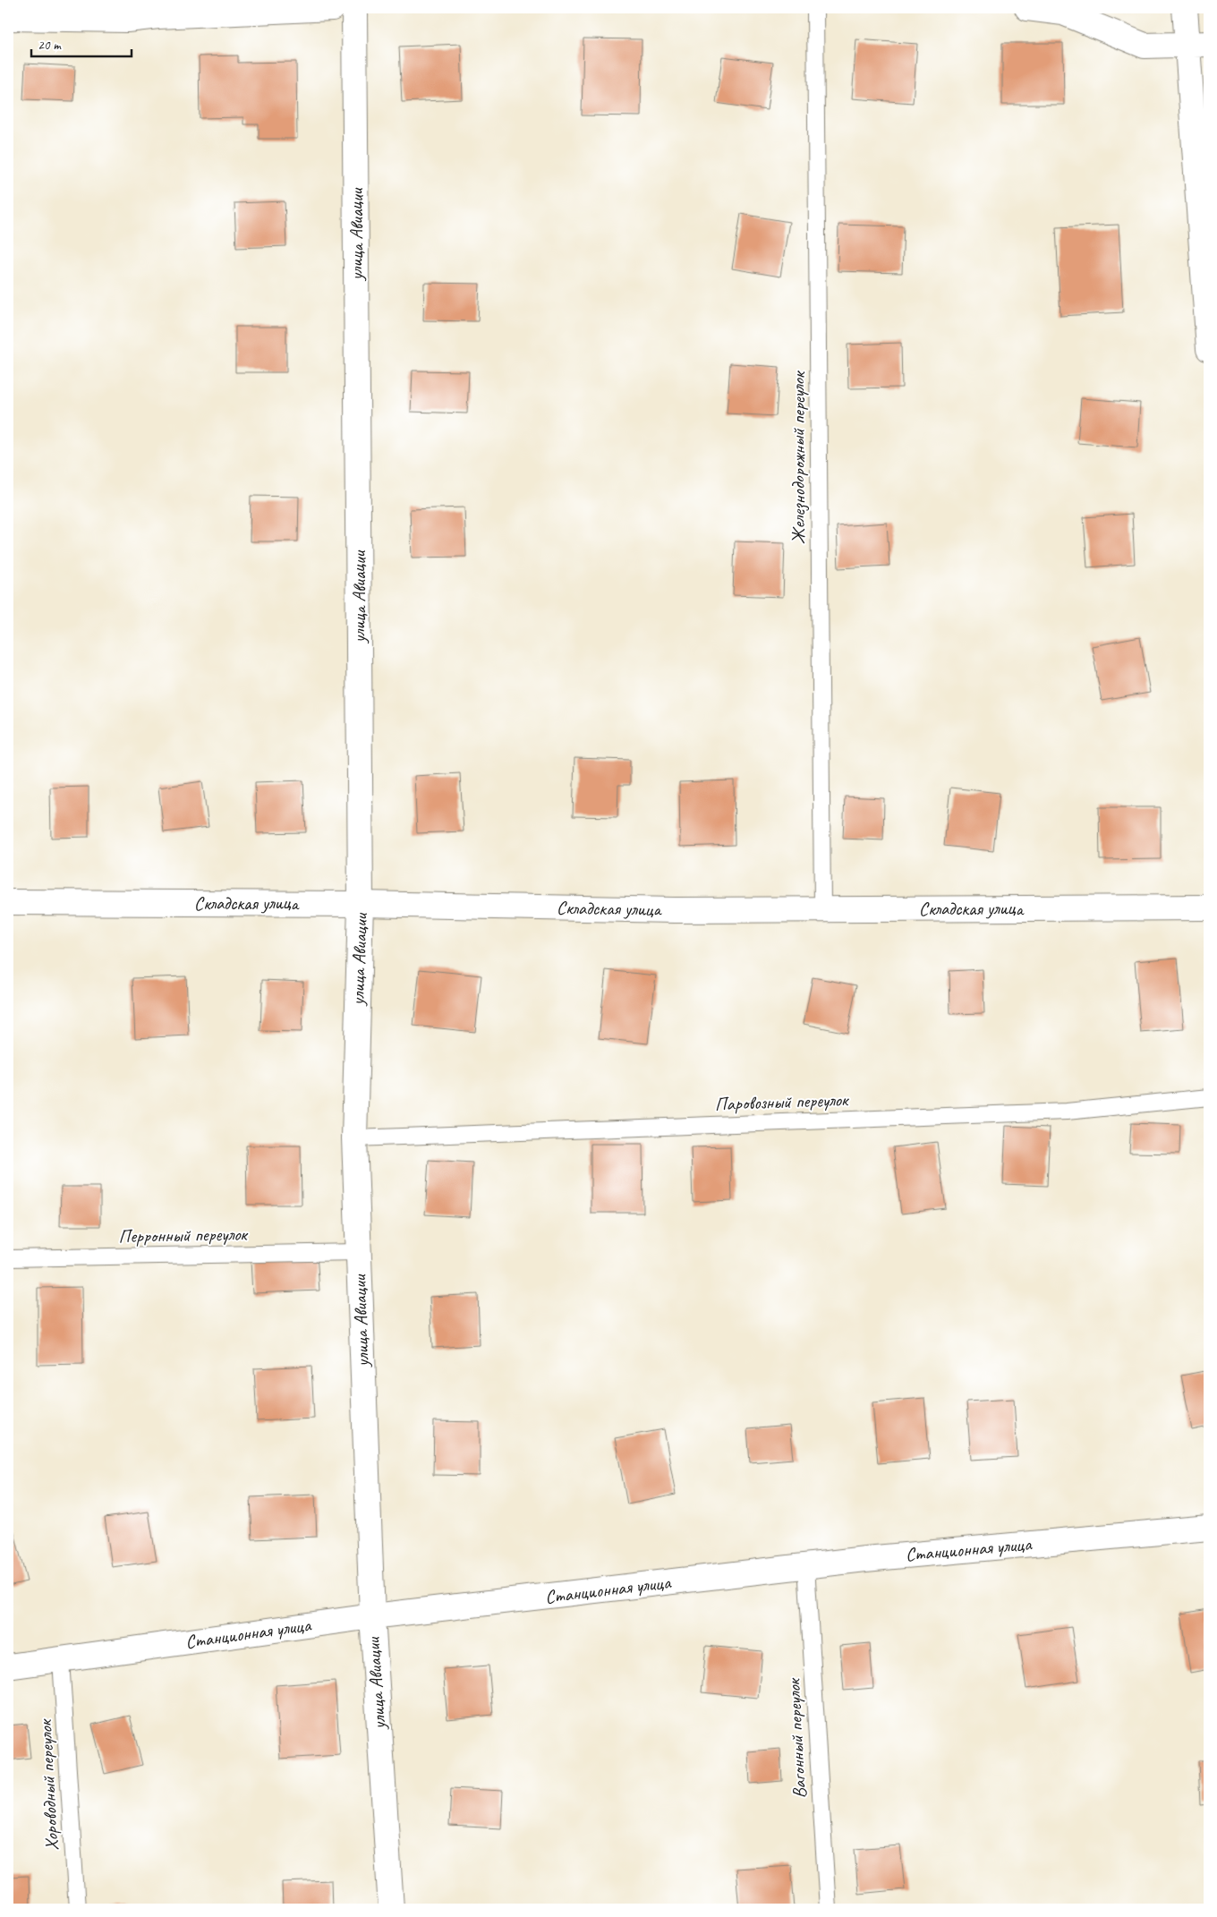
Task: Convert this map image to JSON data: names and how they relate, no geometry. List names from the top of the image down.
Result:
{
  "streets": {
    "street": ["улица Авиации", "Складская улица", "Станционная улица"],
    "lane": [
      "Железнодорожный переулок",
      "Паровозный переулок",
      "Перронный переулок",
      "Вагонный переулок",
      "Хороводный переулок"
    ]
  },
  "crossings": [
    ["улица Авиации", "Складская улица"],
    ["улица Авиации", "Паровозный переулок"],
    ["улица Авиации", "Перронный переулок"],
    ["улица Авиации", "Станционная улица"],
    ["Железнодорожный переулок", "Складская улица"],
    ["Станционная улица", "Вагонный переулок"],
    ["Станционная улица", "Хороводный переулок"]
  ],
  "scale_bar": "20 m"
}
